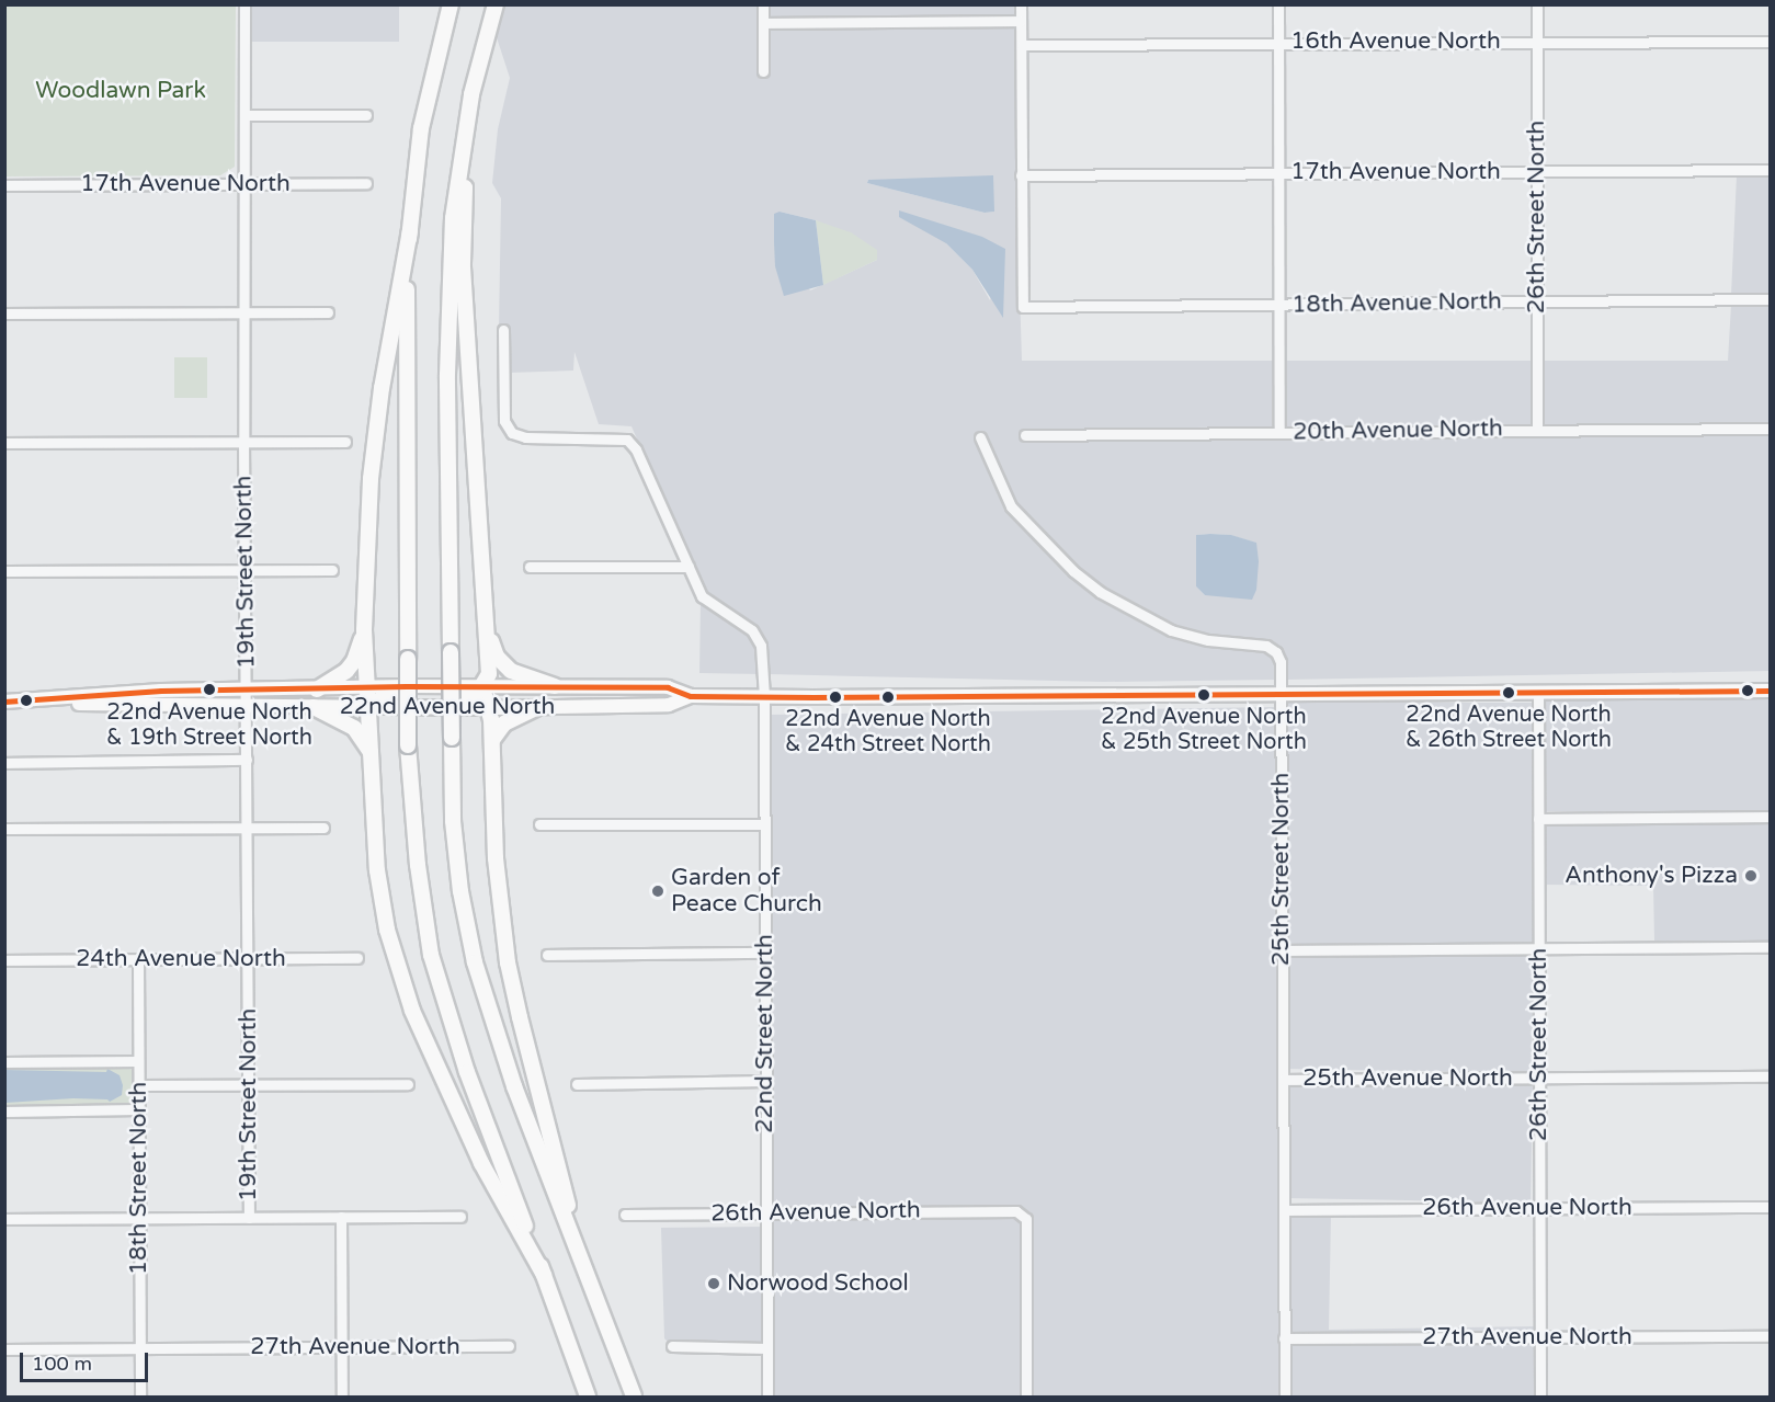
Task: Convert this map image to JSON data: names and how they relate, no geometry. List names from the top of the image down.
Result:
{
  "streets": {
    "main road": ["22nd Avenue North"],
    "street": [
      "16th Avenue North",
      "17th Avenue North",
      "26th Street North",
      "18th Avenue North",
      "20th Avenue North",
      "19th Street North",
      "25th Street North",
      "24th Avenue North",
      "22nd Street North",
      "25th Avenue North",
      "18th Street North",
      "26th Avenue North",
      "27th Avenue North"
    ]
  },
  "crossings": [
    ["16th Avenue North", "26th Street North"],
    ["17th Avenue North", "26th Street North"],
    ["17th Avenue North", "18th Avenue North"],
    ["17th Avenue North", "19th Street North"],
    ["26th Street North", "18th Avenue North"],
    ["26th Street North", "20th Avenue North"],
    ["26th Street North", "22nd Avenue North"],
    ["26th Street North", "25th Avenue North"],
    ["26th Street North", "26th Avenue North"],
    ["26th Street North", "27th Avenue North"],
    ["19th Street North", "22nd Avenue North"],
    ["19th Street North", "24th Avenue North"],
    ["22nd Avenue North", "25th Street North"],
    ["22nd Avenue North", "22nd Street North"],
    ["25th Street North", "25th Avenue North"],
    ["25th Street North", "26th Avenue North"],
    ["25th Street North", "27th Avenue North"],
    ["24th Avenue North", "18th Street North"],
    ["22nd Street North", "26th Avenue North"],
    ["18th Street North", "27th Avenue North"]
  ],
  "parks": ["Woodlawn Park"],
  "places": [
    "22nd Avenue North & 19th Street North",
    "22nd Avenue North & 26th Street North",
    "22nd Avenue North & 25th Street North",
    "22nd Avenue North & 24th Street North",
    "Anthony's Pizza",
    "Garden of Peace Church",
    "Norwood School"
  ],
  "scale_bar": "100 m"
}
